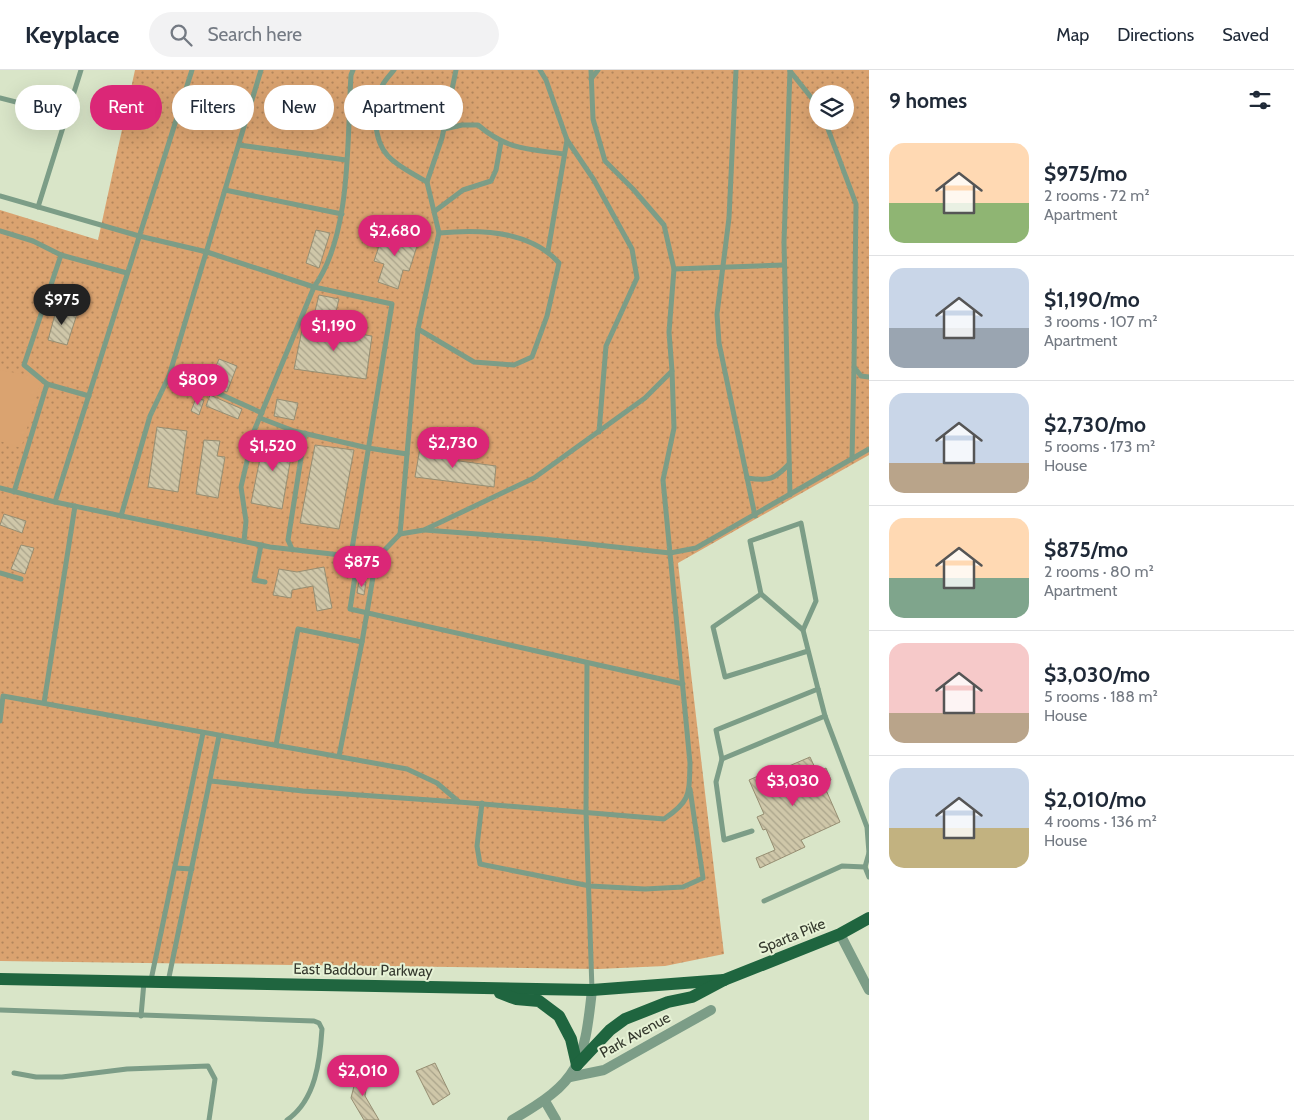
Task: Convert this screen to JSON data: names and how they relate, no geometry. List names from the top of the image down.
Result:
{
  "streets": {
    "main road": ["Sparta Pike", "East Baddour Parkway"],
    "street": ["Park Avenue"]
  },
  "crossings": [
    ["Sparta Pike", "East Baddour Parkway"],
    ["East Baddour Parkway", "Park Avenue"]
  ],
  "page": {
    "header": "Keyplace",
    "search": "Search here",
    "nav": ["Map", "Directions", "Saved"],
    "heading": "9 homes",
    "chip": [
      "Buy",
      "Rent",
      "Filters",
      "New",
      "Apartment"
    ],
    "list": [
      {
        "name": "$975/mo",
        "note": "2 rooms · 72 m² · Apartment"
      },
      {
        "name": "$1,190/mo",
        "note": "3 rooms · 107 m² · Apartment"
      },
      {
        "name": "$2,730/mo",
        "note": "5 rooms · 173 m² · House"
      },
      {
        "name": "$875/mo",
        "note": "2 rooms · 80 m² · Apartment"
      },
      {
        "name": "$3,030/mo",
        "note": "5 rooms · 188 m² · House"
      },
      {
        "name": "$2,010/mo",
        "note": "4 rooms · 136 m² · House"
      }
    ],
    "price": [
      "$2,680",
      "$975",
      "$1,190",
      "$809",
      "$2,730",
      "$1,520",
      "$875",
      "$3,030",
      "$2,010"
    ]
  }
}
